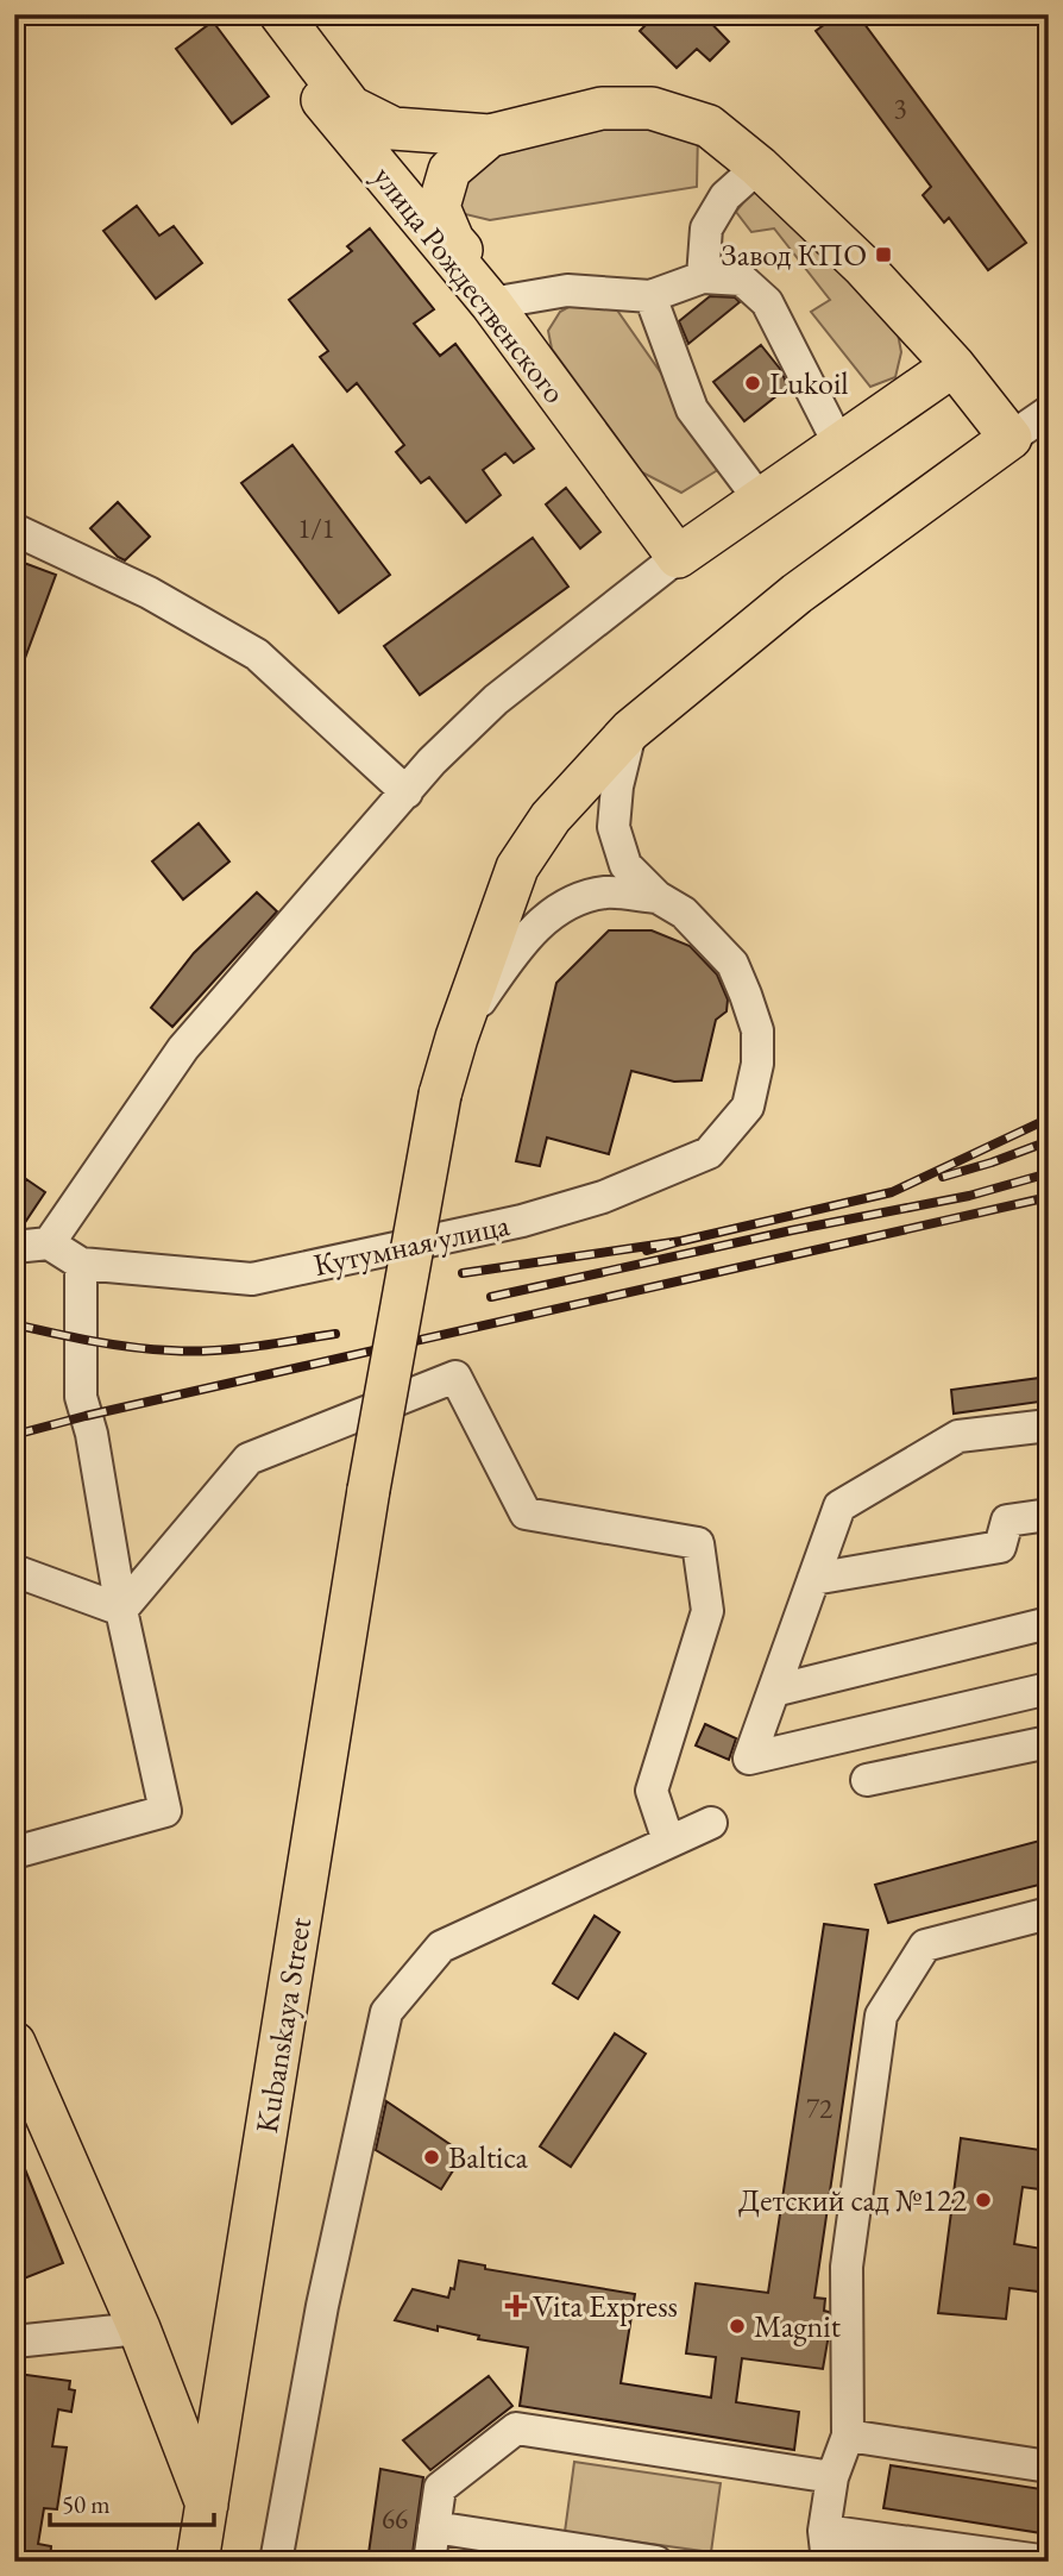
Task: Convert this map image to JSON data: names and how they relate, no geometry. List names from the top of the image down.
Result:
{
  "streets": {
    "main road": ["улица Рождественского", "Kubanskaya Street"],
    "street": ["Кутумная улица"]
  },
  "places": {
    "transit": ["Завод КПО"],
    "other": [
      "Lukoil",
      "Baltica",
      "Детский сад №122",
      "Magnit"
    ],
    "health": ["Vita Express"]
  },
  "house_numbers": [
    "3",
    "1/1",
    "72",
    "66"
  ],
  "scale_bar": "50 m"
}
